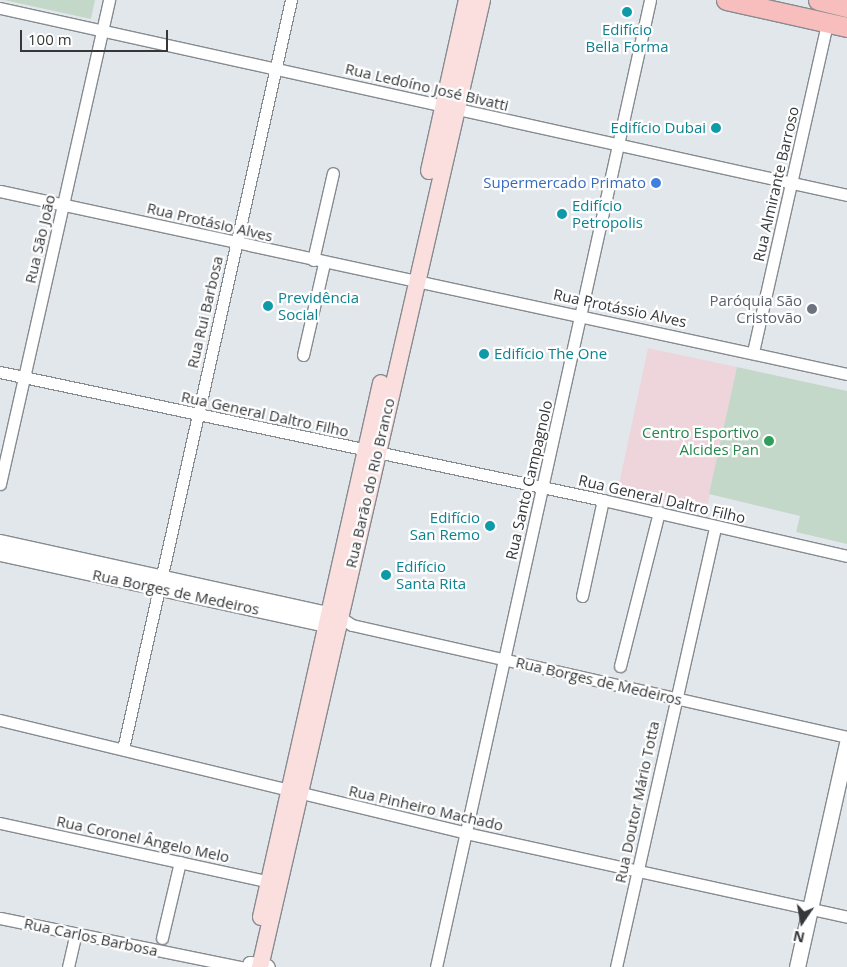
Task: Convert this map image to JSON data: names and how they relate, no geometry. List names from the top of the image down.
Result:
{
  "streets": {
    "main road": ["Rua Barão do Rio Branco"],
    "street": [
      "Rua Ledoíno José Bivatti",
      "Rua Almirante Barroso",
      "Rua Protásio Alves",
      "Rua São João",
      "Rua Protássio Alves",
      "Rua Rui Barbosa",
      "Rua General Daltro Filho",
      "Rua Santo Campagnolo",
      "Rua Borges de Medeiros",
      "Rua Doutor Mário Totta",
      "Rua Pinheiro Machado",
      "Rua Coronel Ângelo Melo",
      "Rua Carlos Barbosa"
    ]
  },
  "crossings": [
    ["Rua Ledoíno José Bivatti", "Rua Almirante Barroso"],
    ["Rua Ledoíno José Bivatti", "Rua São João"],
    ["Rua Ledoíno José Bivatti", "Rua Rui Barbosa"],
    ["Rua Ledoíno José Bivatti", "Rua Santo Campagnolo"],
    ["Rua Ledoíno José Bivatti", "Rua Barão do Rio Branco"],
    ["Rua Almirante Barroso", "Rua Protássio Alves"],
    ["Rua Protásio Alves", "Rua São João"],
    ["Rua Protásio Alves", "Rua Protássio Alves"],
    ["Rua Protásio Alves", "Rua Rui Barbosa"],
    ["Rua Protásio Alves", "Rua Barão do Rio Branco"],
    ["Rua São João", "Rua General Daltro Filho"],
    ["Rua Protássio Alves", "Rua Santo Campagnolo"],
    ["Rua Protássio Alves", "Rua Barão do Rio Branco"],
    ["Rua Rui Barbosa", "Rua General Daltro Filho"],
    ["Rua Rui Barbosa", "Rua Borges de Medeiros"],
    ["Rua Rui Barbosa", "Rua Pinheiro Machado"],
    ["Rua General Daltro Filho", "Rua Santo Campagnolo"],
    ["Rua General Daltro Filho", "Rua Barão do Rio Branco"],
    ["Rua General Daltro Filho", "Rua Doutor Mário Totta"],
    ["Rua Santo Campagnolo", "Rua Borges de Medeiros"],
    ["Rua Santo Campagnolo", "Rua Pinheiro Machado"],
    ["Rua Barão do Rio Branco", "Rua Borges de Medeiros"],
    ["Rua Barão do Rio Branco", "Rua Pinheiro Machado"],
    ["Rua Barão do Rio Branco", "Rua Coronel Ângelo Melo"],
    ["Rua Barão do Rio Branco", "Rua Carlos Barbosa"],
    ["Rua Borges de Medeiros", "Rua Doutor Mário Totta"],
    ["Rua Doutor Mário Totta", "Rua Pinheiro Machado"]
  ],
  "places": [
    "Edifício Bella Forma",
    "Edifício Dubai",
    "Supermercado Primato",
    "Edifício Petropolis",
    "Previdência Social",
    "Paróquia São Cristovão",
    "Edifício The One",
    "Centro Esportivo Alcides Pan",
    "Edifício San Remo",
    "Edifício Santa Rita"
  ],
  "scale_bar": "100 m",
  "north": "bottom"
}
